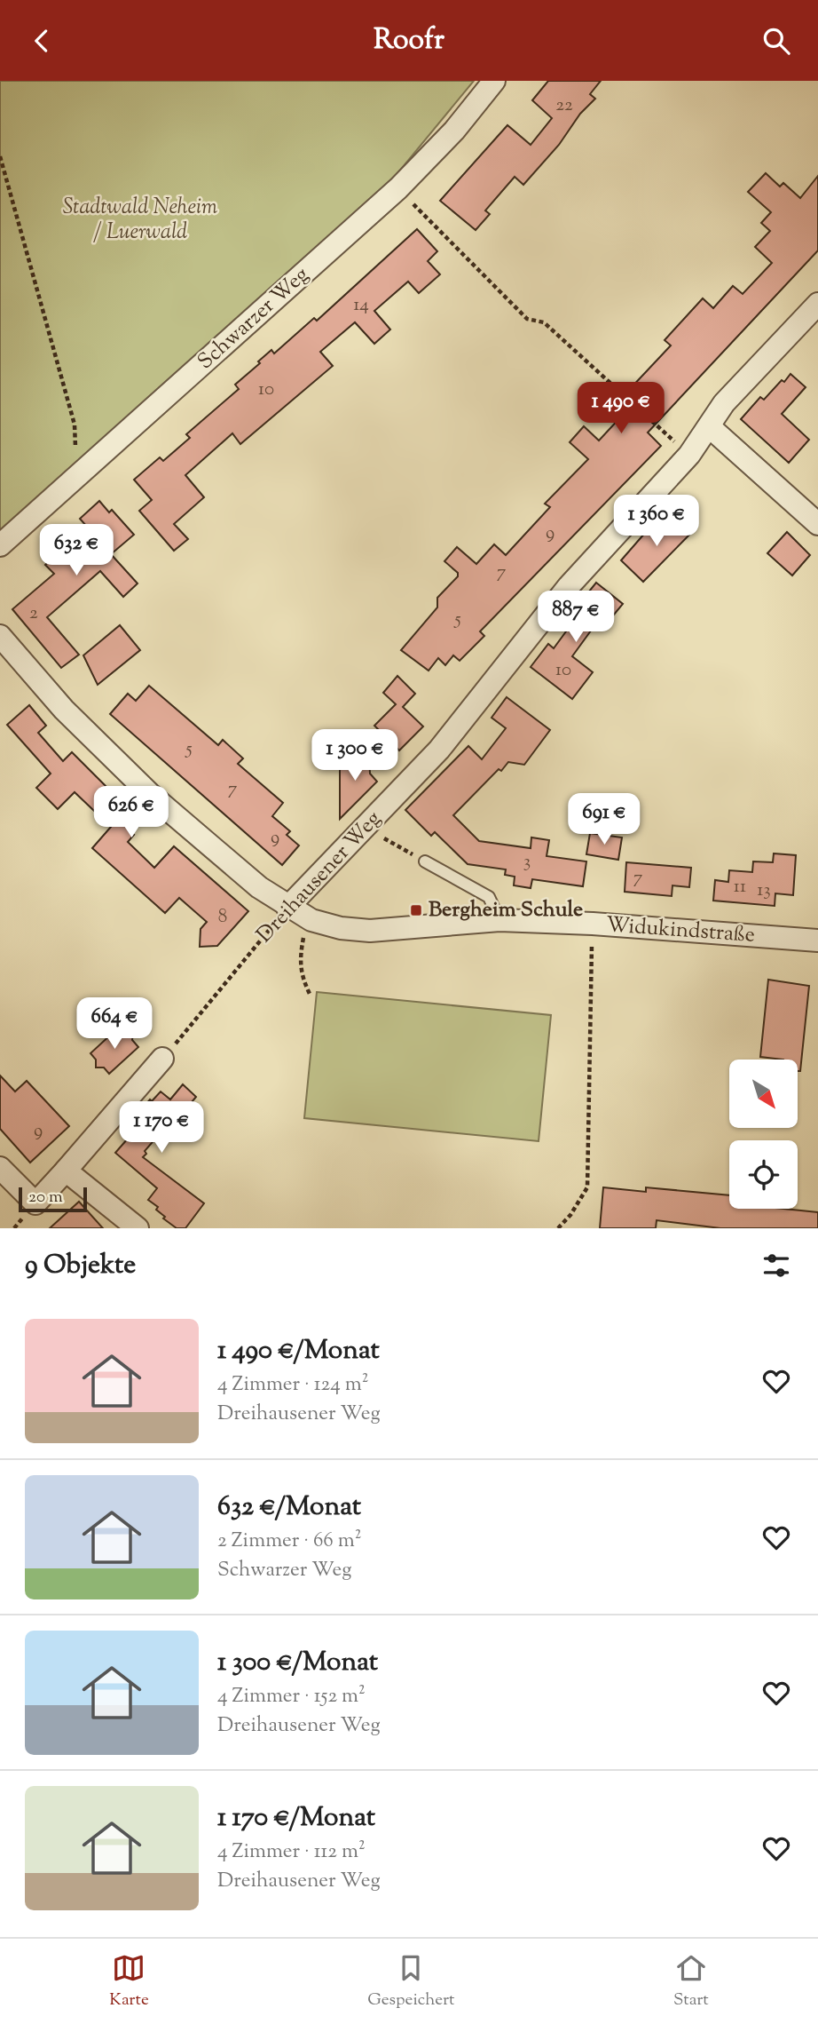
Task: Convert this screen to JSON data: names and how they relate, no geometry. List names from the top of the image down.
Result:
{
  "streets": {
    "street": ["Schwarzer Weg", "Dreihausener Weg", "Widukindstraße"]
  },
  "crossings": [
    ["Dreihausener Weg", "Widukindstraße"]
  ],
  "parks": ["Stadtwald Neheim / Luerwald"],
  "places": {
    "transit": ["Bergheim Schule"]
  },
  "house_numbers": [
    "22",
    "14",
    "10",
    "9",
    "7",
    "2",
    "5",
    "10",
    "5",
    "7",
    "9",
    "3",
    "7",
    "11",
    "13",
    "8",
    "9"
  ],
  "scale_bar": "20 m",
  "north": "bottom right",
  "page": {
    "header": "Roofr",
    "price": [
      "1 490 €",
      "1 360 €",
      "632 €",
      "887 €",
      "1 300 €",
      "626 €",
      "691 €",
      "664 €",
      "1 170 €"
    ],
    "scale": "20 m",
    "heading": "9 Objekte",
    "list": [
      {
        "name": "1 490 €/Monat",
        "note": "4 Zimmer · 124 m² · Dreihausener Weg"
      },
      {
        "name": "632 €/Monat",
        "note": "2 Zimmer · 66 m² · Schwarzer Weg"
      },
      {
        "name": "1 300 €/Monat",
        "note": "4 Zimmer · 152 m² · Dreihausener Weg"
      },
      {
        "name": "1 170 €/Monat",
        "note": "4 Zimmer · 112 m² · Dreihausener Weg"
      }
    ],
    "tabs": ["Karte", "Gespeichert", "Start"]
  }
}
